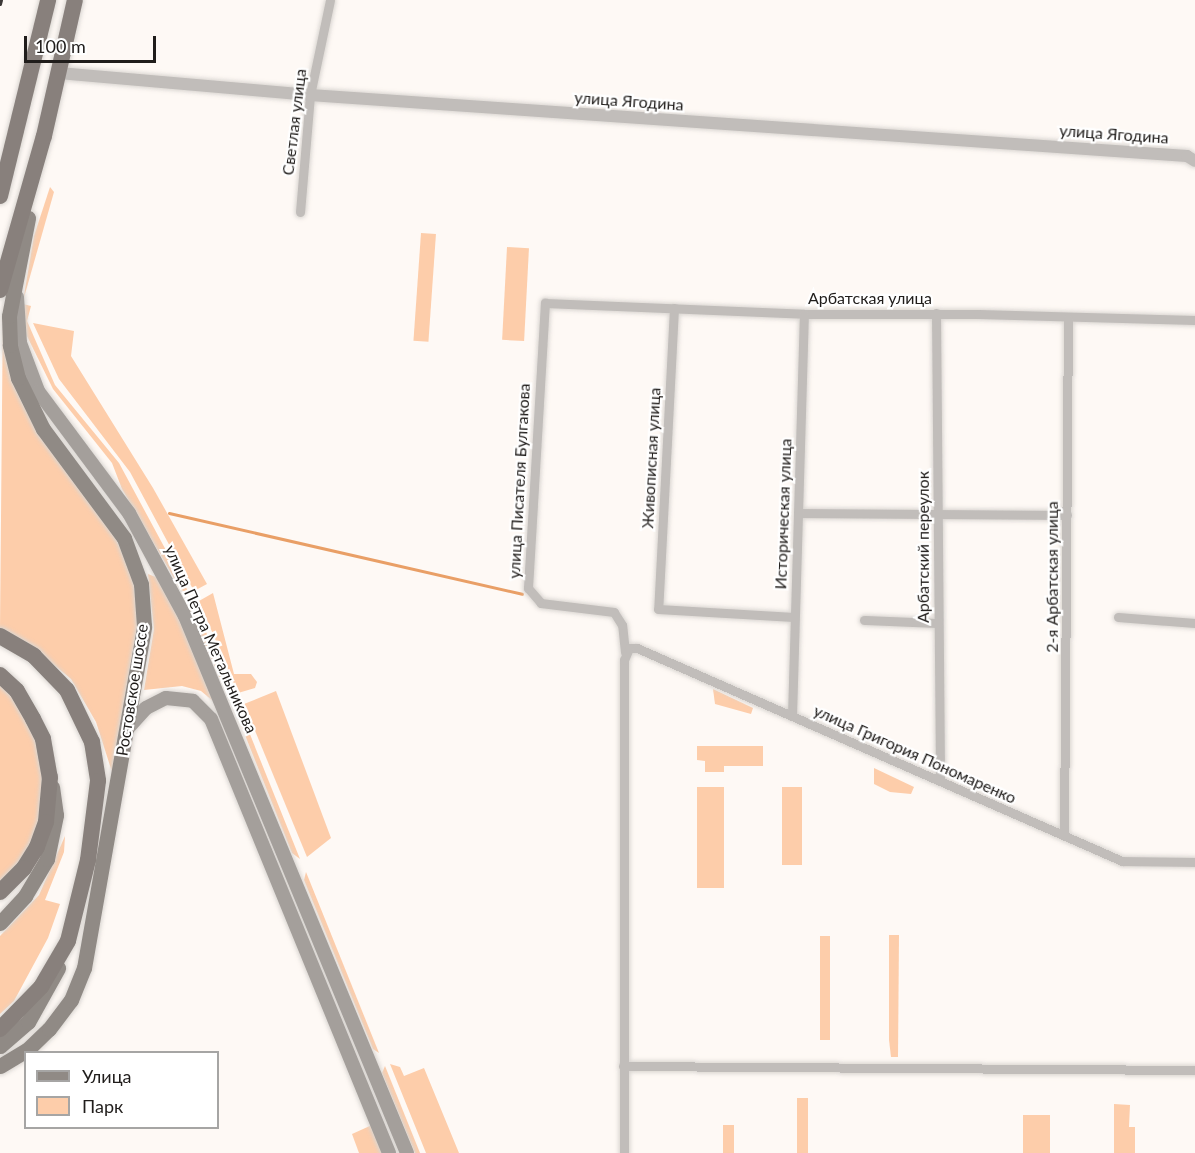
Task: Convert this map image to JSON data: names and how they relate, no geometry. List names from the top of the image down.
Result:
{
  "streets": {
    "highway": ["Ростовское шоссе"],
    "main road": ["улица Петра Метальникова"],
    "street": [
      "улица Ягодина",
      "Светлая улица",
      "Арбатская улица",
      "Живописная улица",
      "улица Писателя Булгакова",
      "Историческая улица",
      "Арбатский переулок",
      "2-я Арбатская улица",
      "улица Григория Пономаренко"
    ]
  },
  "crossings": [
    ["улица Ягодина", "Светлая улица"],
    ["улица Ягодина", "Ростовское шоссе"],
    ["Арбатская улица", "Живописная улица"],
    ["Арбатская улица", "улица Писателя Булгакова"],
    ["Арбатская улица", "Историческая улица"],
    ["Арбатская улица", "Арбатский переулок"],
    ["Арбатская улица", "2-я Арбатская улица"],
    ["Живописная улица", "Историческая улица"],
    ["улица Писателя Булгакова", "улица Григория Пономаренко"],
    ["Историческая улица", "улица Григория Пономаренко"],
    ["Арбатский переулок", "улица Григория Пономаренко"],
    ["2-я Арбатская улица", "улица Григория Пономаренко"],
    ["улица Петра Метальникова", "Ростовское шоссе"]
  ],
  "legend": ["Улица", "Парк"],
  "scale_bar": "100 m"
}
